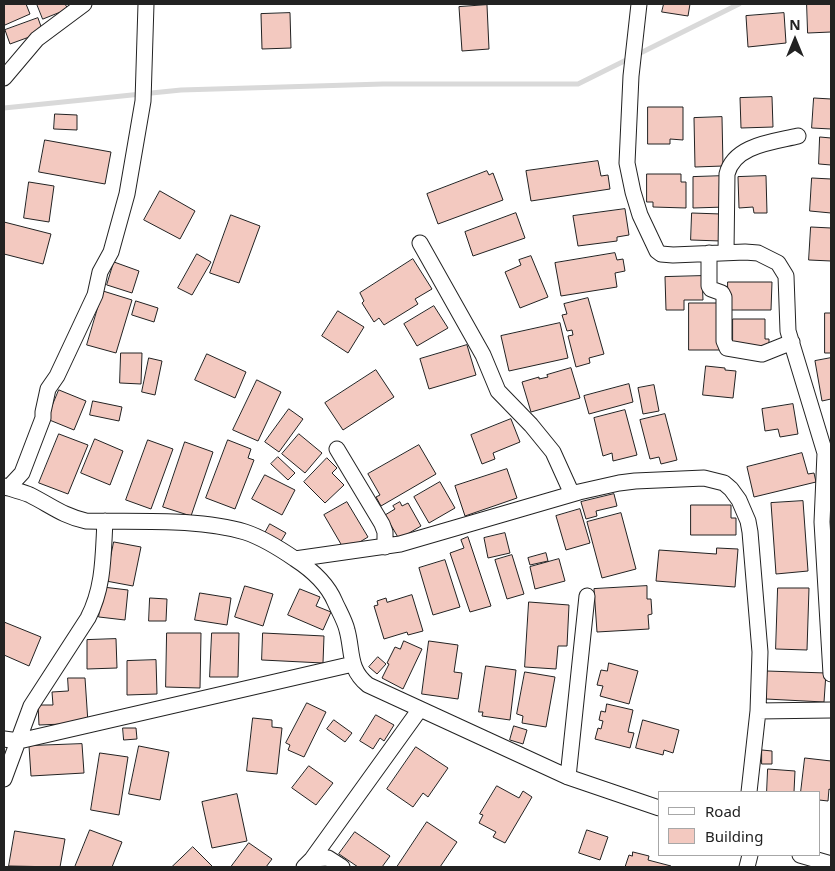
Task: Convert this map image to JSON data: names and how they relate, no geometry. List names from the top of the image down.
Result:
{
  "legend": ["Road", "Building"],
  "north": "top"
}
